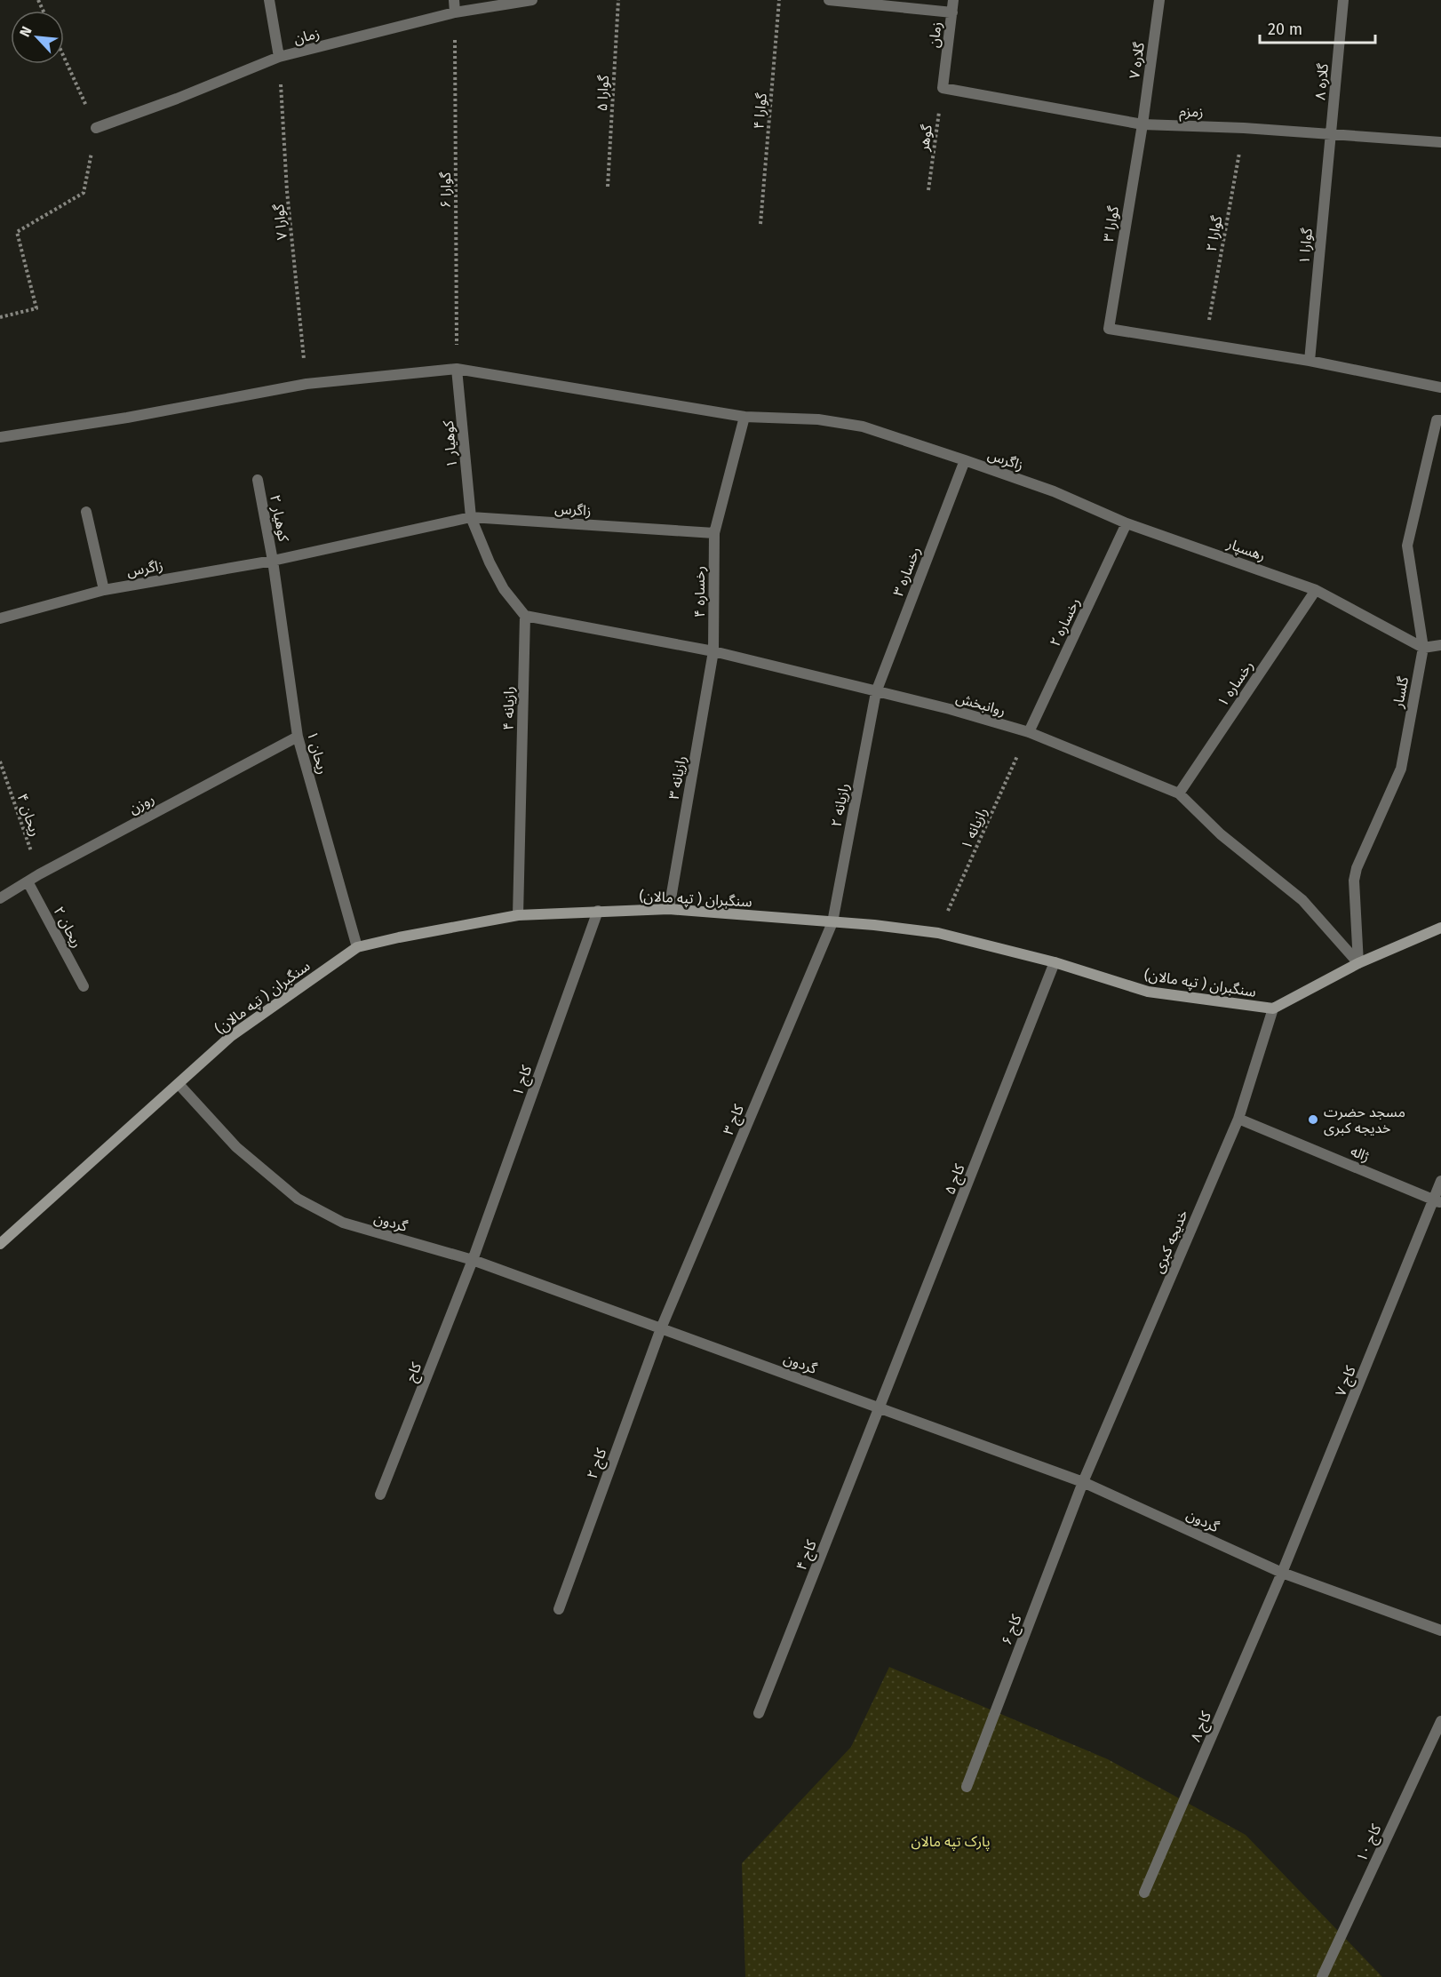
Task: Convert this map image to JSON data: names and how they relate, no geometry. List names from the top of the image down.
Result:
{
  "streets": {
    "main road": ["سنگبران ( تپه مالان)"],
    "street": [
      "زمان",
      "گلاره ۷",
      "گلاره ۸",
      "زمزم",
      "گوارا ۳",
      "گوارا ۱",
      "کوهیار ۱",
      "زاگرس",
      "کوهیار ۲",
      "رهسپار",
      "رخساره ۳",
      "رخساره ۴",
      "رخساره ۲",
      "رخساره ۱",
      "گلسار",
      "روانبخش",
      "رازیانه ۴",
      "ریحان ۱",
      "رازیانه ۳",
      "روزن",
      "رازیانه ۲",
      "ریحان ۲",
      "کاج ۱",
      "کاج ۳",
      "ژاله",
      "کاج ۵",
      "گردون",
      "خدیجه کبری",
      "کاج",
      "کاج ۷",
      "کاج ۲",
      "کاج ۴",
      "کاج ۶",
      "کاج ۸",
      "کاج ۱۰"
    ],
    "path": [
      "گوارا ۵",
      "گوارا ۴",
      "گوهر",
      "گوارا ۶",
      "گوارا ۷",
      "گوارا ۲",
      "ریحان ۴",
      "رازیانه ۱"
    ]
  },
  "crossings": [
    ["زمان", "زمزم"],
    ["زمان", "گوهر"],
    ["زمان", "گوارا ۶"],
    ["زمان", "گوارا ۷"],
    ["گلاره ۷", "زمزم"],
    ["گلاره ۷", "گوارا ۳"],
    ["گلاره ۸", "زمزم"],
    ["گلاره ۸", "گوارا ۱"],
    ["زمزم", "گوهر"],
    ["زمزم", "گوارا ۳"],
    ["زمزم", "گوارا ۲"],
    ["زمزم", "گوارا ۱"],
    ["گوارا ۶", "کوهیار ۱"],
    ["گوارا ۶", "زاگرس"],
    ["گوارا ۷", "زاگرس"],
    ["گوارا ۳", "گوارا ۲"],
    ["کوهیار ۱", "زاگرس"],
    ["زاگرس", "کوهیار ۲"],
    ["زاگرس", "رهسپار"],
    ["زاگرس", "رخساره ۳"],
    ["زاگرس", "رخساره ۴"],
    ["زاگرس", "ریحان ۱"],
    ["کوهیار ۲", "ریحان ۱"],
    ["رهسپار", "رخساره ۲"],
    ["رهسپار", "رخساره ۱"],
    ["رهسپار", "گلسار"],
    ["رخساره ۳", "روانبخش"],
    ["رخساره ۳", "رازیانه ۲"],
    ["رخساره ۴", "روانبخش"],
    ["رخساره ۴", "رازیانه ۳"],
    ["رخساره ۲", "روانبخش"],
    ["رخساره ۲", "رازیانه ۱"],
    ["رخساره ۱", "روانبخش"],
    ["گلسار", "روانبخش"],
    ["گلسار", "سنگبران ( تپه مالان)"],
    ["روانبخش", "رازیانه ۴"],
    ["روانبخش", "رازیانه ۳"],
    ["روانبخش", "رازیانه ۲"],
    ["روانبخش", "رازیانه ۱"],
    ["روانبخش", "سنگبران ( تپه مالان)"],
    ["رازیانه ۴", "سنگبران ( تپه مالان)"],
    ["ریحان ۱", "روزن"],
    ["ریحان ۱", "سنگبران ( تپه مالان)"],
    ["رازیانه ۳", "سنگبران ( تپه مالان)"],
    ["روزن", "ریحان ۴"],
    ["روزن", "ریحان ۲"],
    ["رازیانه ۲", "سنگبران ( تپه مالان)"],
    ["رازیانه ۲", "کاج ۳"],
    ["رازیانه ۱", "سنگبران ( تپه مالان)"],
    ["سنگبران ( تپه مالان)", "کاج ۱"],
    ["سنگبران ( تپه مالان)", "کاج ۳"],
    ["سنگبران ( تپه مالان)", "کاج ۵"],
    ["سنگبران ( تپه مالان)", "گردون"],
    ["سنگبران ( تپه مالان)", "خدیجه کبری"],
    ["کاج ۱", "گردون"],
    ["کاج ۱", "کاج"],
    ["کاج ۳", "گردون"],
    ["کاج ۳", "کاج ۲"],
    ["ژاله", "خدیجه کبری"],
    ["ژاله", "کاج ۷"],
    ["کاج ۵", "گردون"],
    ["کاج ۵", "کاج ۴"],
    ["گردون", "خدیجه کبری"],
    ["گردون", "کاج"],
    ["گردون", "کاج ۷"],
    ["گردون", "کاج ۲"],
    ["گردون", "کاج ۴"],
    ["گردون", "کاج ۶"],
    ["گردون", "کاج ۸"],
    ["خدیجه کبری", "کاج ۶"],
    ["کاج ۷", "کاج ۸"]
  ],
  "parks": ["پارک تپه مالان"],
  "places": ["مسجد حضرت خدیجه کبری"],
  "scale_bar": "20 m",
  "north": "top left"
}
